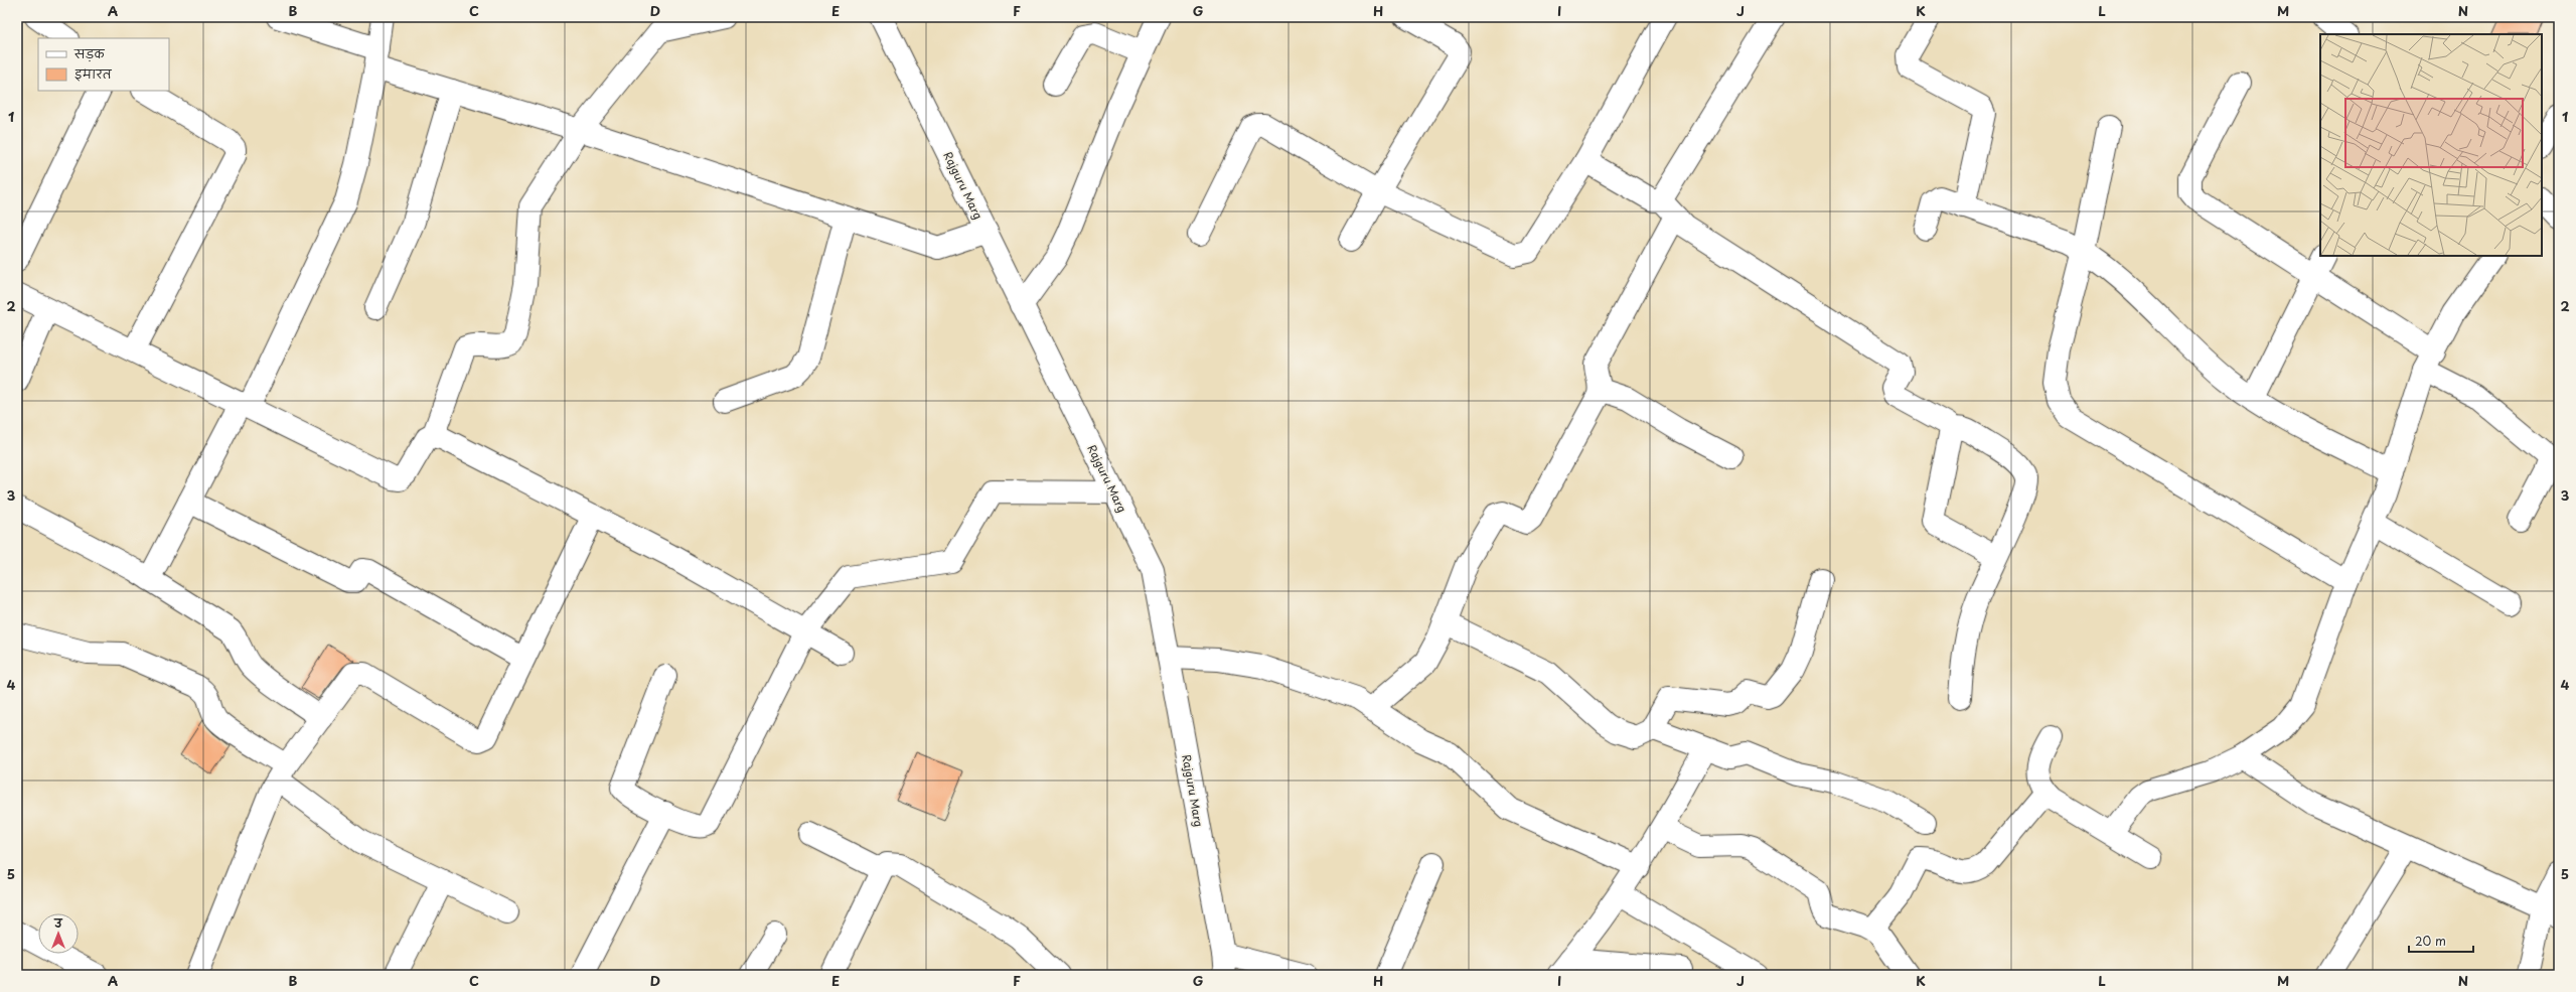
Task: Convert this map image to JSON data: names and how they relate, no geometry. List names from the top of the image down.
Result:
{
  "streets": {
    "street": ["Rajguru Marg"]
  },
  "legend": ["सड़क", "इमारत"],
  "scale_bar": "20 m",
  "north": "top",
  "grid": {
    "columns": [
      "A",
      "B",
      "C",
      "D",
      "E",
      "F",
      "G",
      "H",
      "I",
      "J",
      "K",
      "L",
      "M",
      "N"
    ],
    "rows": [
      "1",
      "2",
      "3",
      "4",
      "5"
    ]
  }
}
